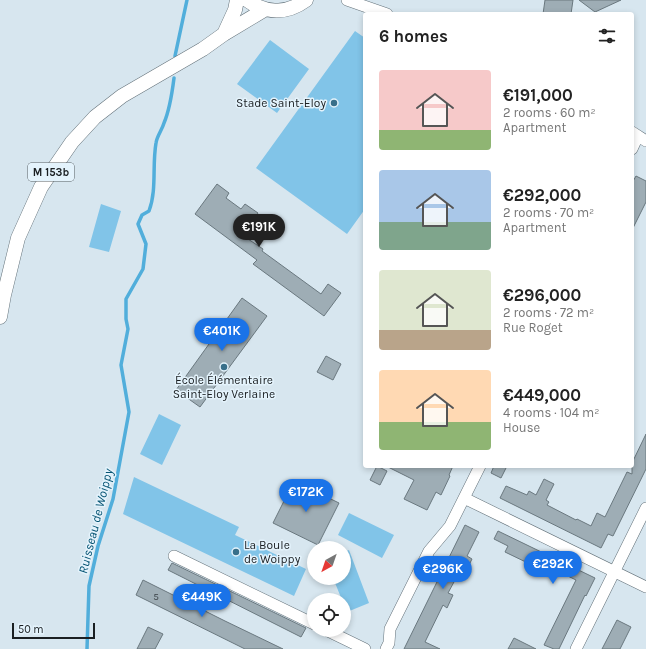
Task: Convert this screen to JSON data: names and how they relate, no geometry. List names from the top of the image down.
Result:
{
  "streets": {
    "main road": ["M 153b"]
  },
  "water": ["Ruisseau de Woippy"],
  "places": ["Stade Saint-Eloy", "École Élémentaire Saint-Eloy Verlaine", "La Boule de Woippy"],
  "house_numbers": ["5"],
  "scale_bar": "50 m",
  "north": "bottom left",
  "page": {
    "heading": "6 homes",
    "list": [
      {
        "name": "€191,000",
        "note": "2 rooms · 60 m² · Apartment"
      },
      {
        "name": "€292,000",
        "note": "2 rooms · 70 m² · Apartment"
      },
      {
        "name": "€296,000",
        "note": "2 rooms · 72 m² · Rue Roget"
      },
      {
        "name": "€449,000",
        "note": "4 rooms · 104 m² · House"
      }
    ],
    "price": [
      "€191K",
      "€401K",
      "€172K",
      "€292K",
      "€296K",
      "€449K"
    ],
    "scale": "50 m"
  }
}
